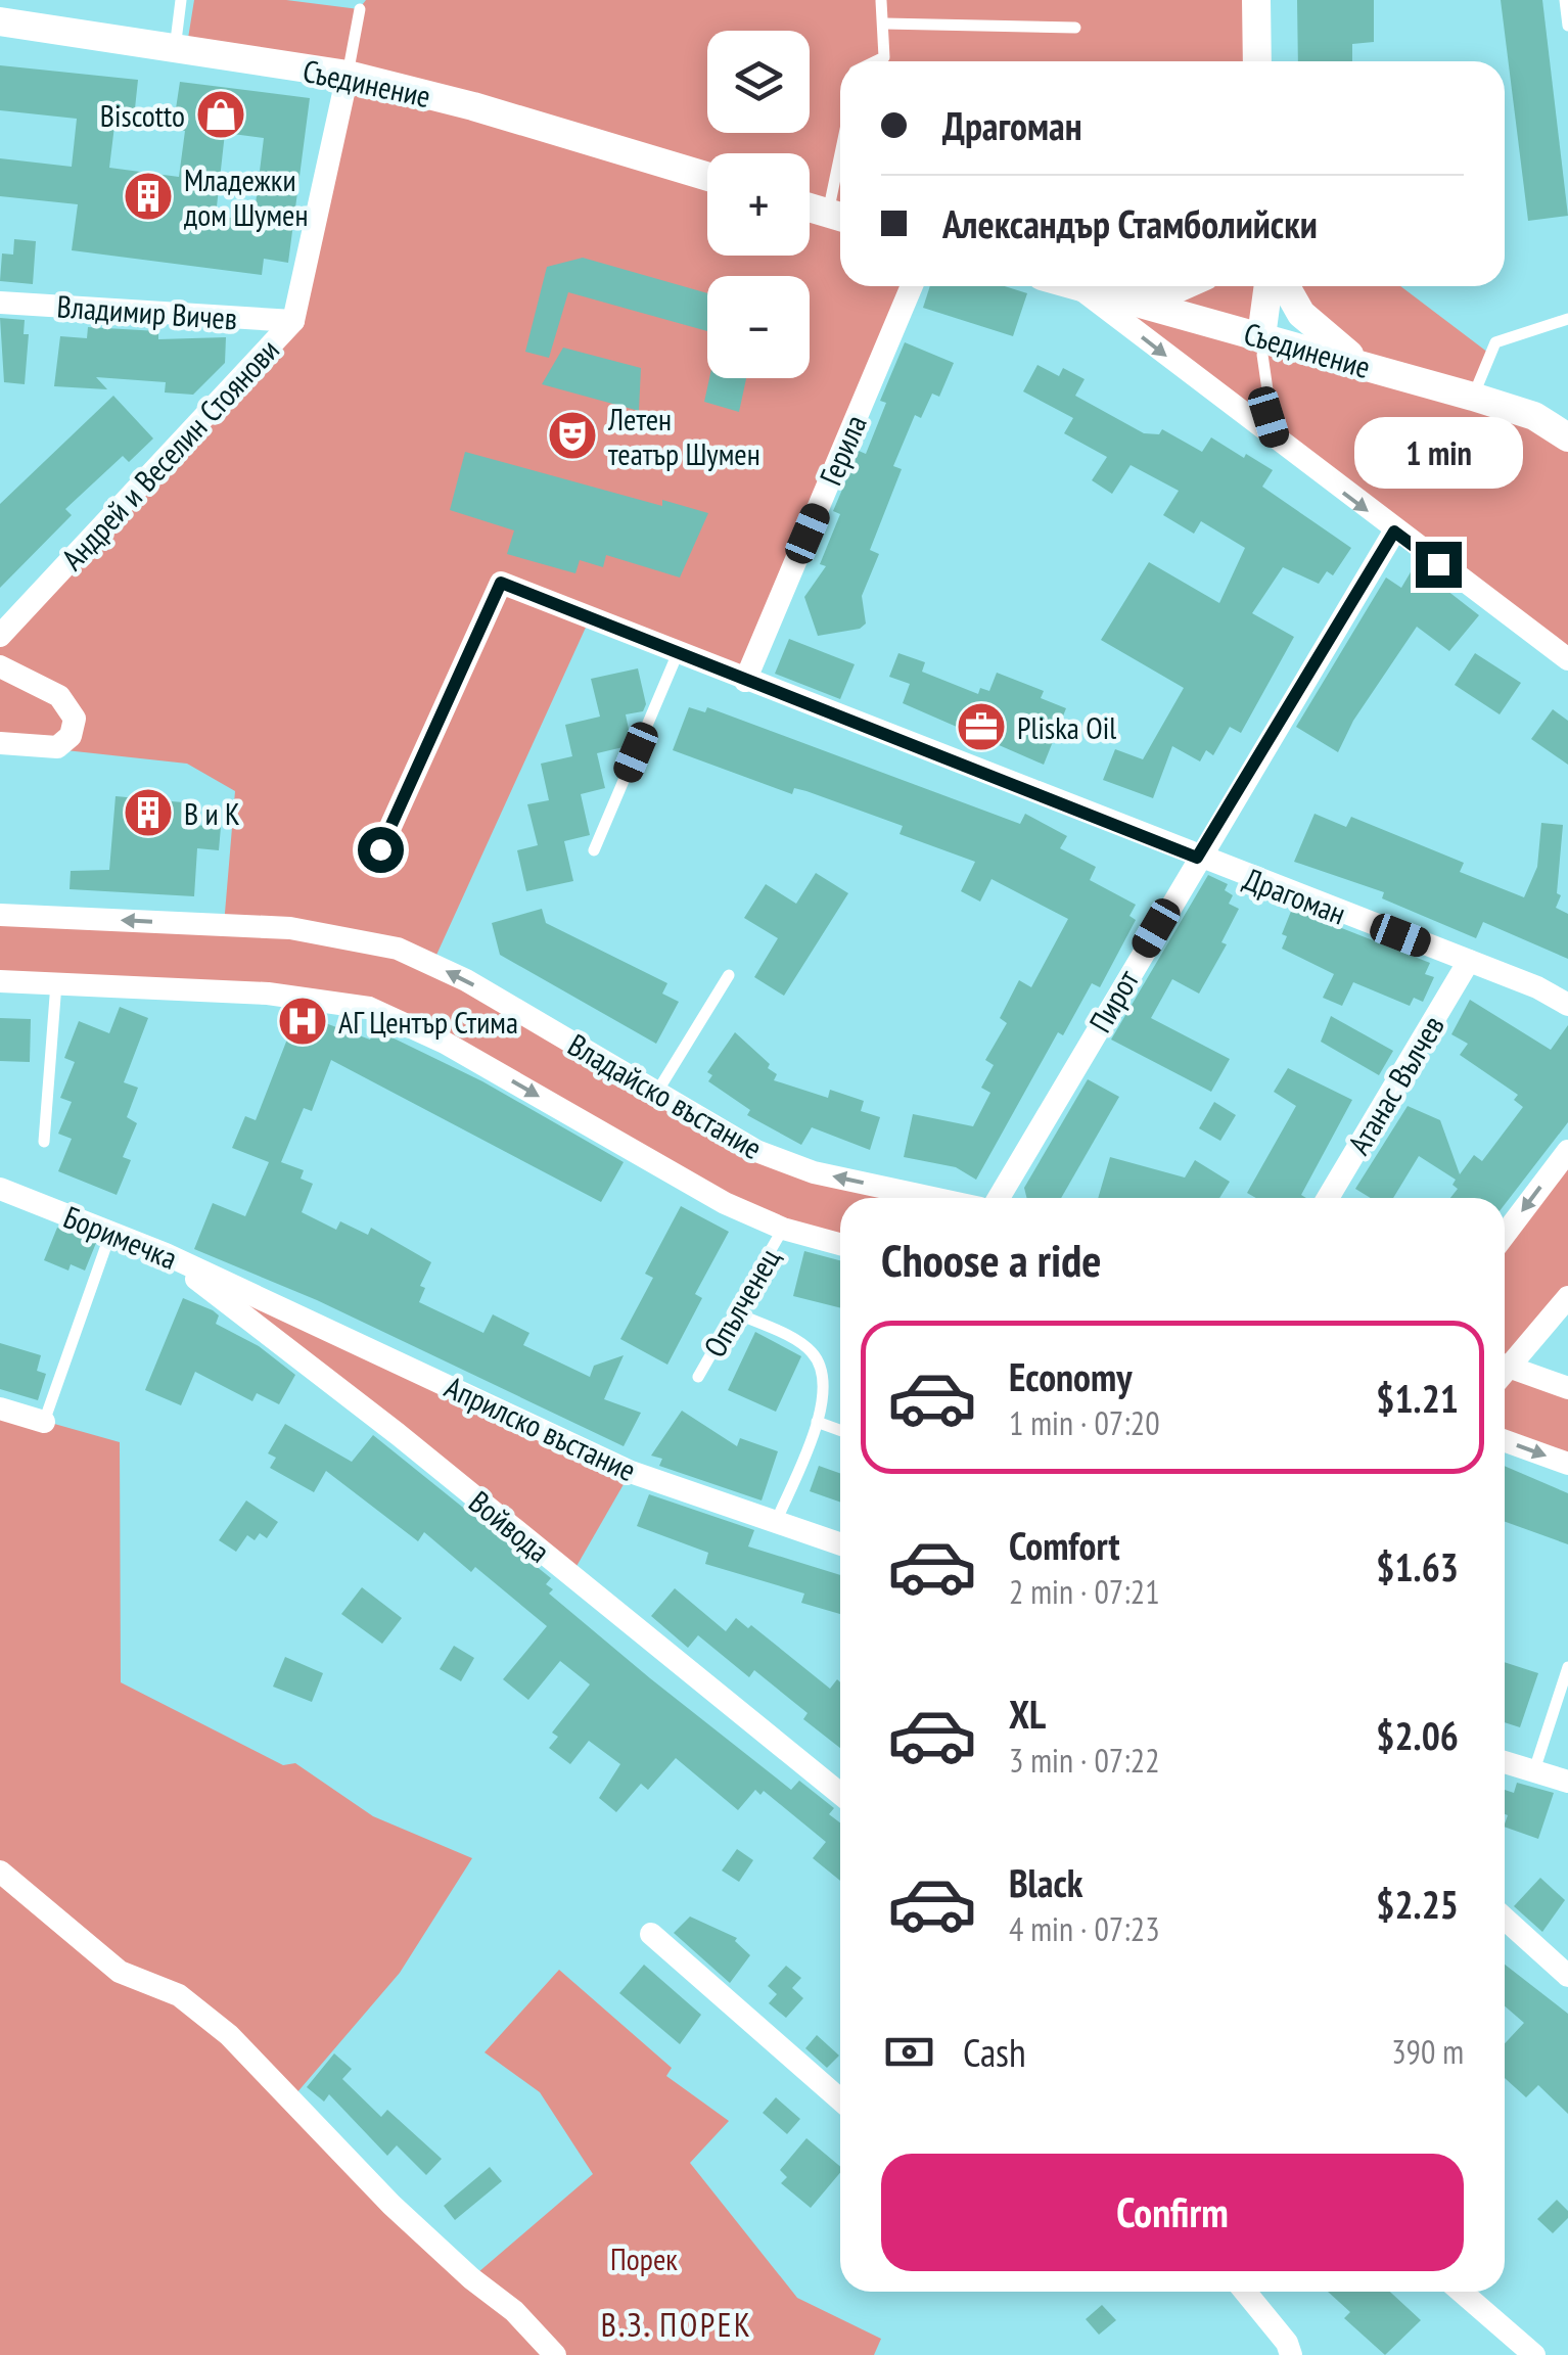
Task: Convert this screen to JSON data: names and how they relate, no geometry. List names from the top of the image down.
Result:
{
  "streets": {
    "street": [
      "Съединение",
      "Владимир Вичев",
      "Герила",
      "Андрей и Веселин Стоянови",
      "Драгоман",
      "Пирот",
      "Атанас Вълчев",
      "Владайско въстание",
      "Боримечка",
      "Априлско въстание",
      "Войвода"
    ],
    "lane": ["Опълченец"]
  },
  "crossings": [
    ["Съединение", "Андрей и Веселин Стоянови"],
    ["Владимир Вичев", "Андрей и Веселин Стоянови"],
    ["Герила", "Драгоман"],
    ["Драгоман", "Пирот"],
    ["Драгоман", "Атанас Вълчев"],
    ["Владайско въстание", "Опълченец"],
    ["Боримечка", "Априлско въстание"],
    ["Боримечка", "Войвода"]
  ],
  "districts": ["В.З. ПОРЕК"],
  "parks": ["Порек"],
  "places": {
    "shop": ["Biscotto"],
    "building": ["Младежки дом Шумен", "В и К"],
    "theatre": ["Летен театър Шумен"],
    "office": ["Pliska Oil"],
    "hospital": ["АГ Център Стима"]
  },
  "page": {
    "map_buttons": ["+", "−"],
    "banner": ["Драгоман", "Александър Стамболийски"],
    "bubble": "1 min",
    "heading": "Choose a ride",
    "list": [
      {
        "name": "Economy",
        "note": "1 min · 07:20",
        "value": "$1.21"
      },
      {
        "name": "Comfort",
        "note": "2 min · 07:21",
        "value": "$1.63"
      },
      {
        "name": "XL",
        "note": "3 min · 07:22",
        "value": "$2.06"
      },
      {
        "name": "Black",
        "note": "4 min · 07:23",
        "value": "$2.25"
      }
    ],
    "pay": ["Cash", "390 m"],
    "buttons": "Confirm"
  }
}
